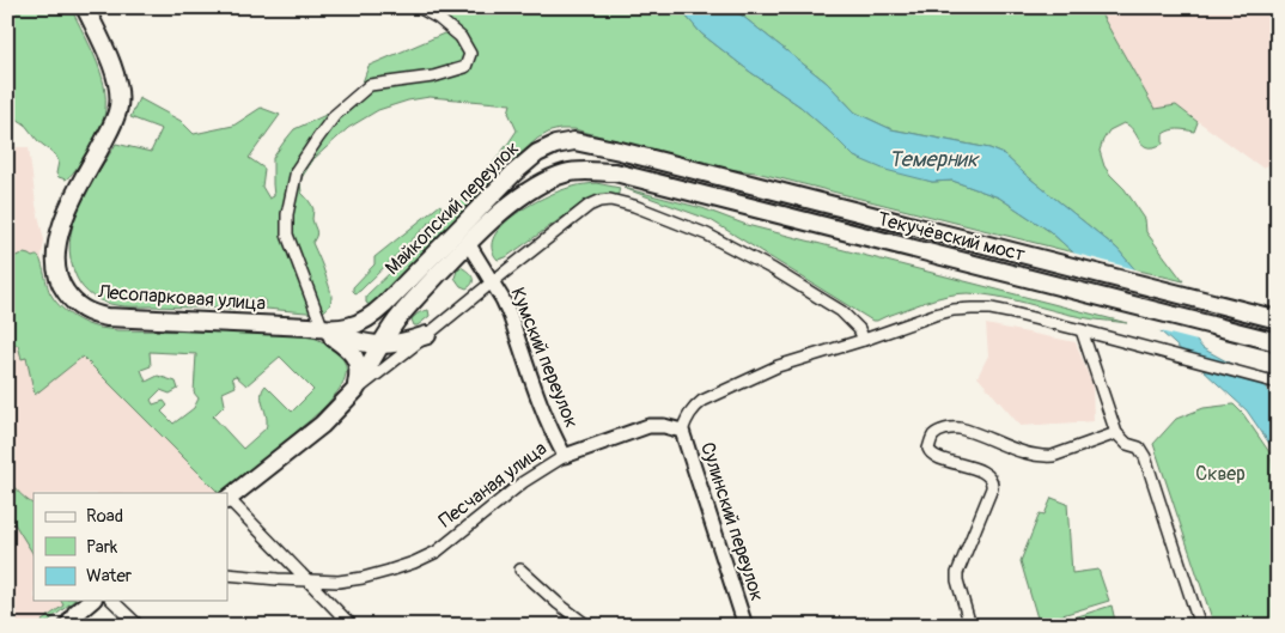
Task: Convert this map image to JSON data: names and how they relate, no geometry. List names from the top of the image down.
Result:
{
  "streets": {
    "main road": ["Майкопский переулок", "Текучёвский мост", "Лесопарковая улица"],
    "street": ["Кумский переулок", "Песчаная улица", "Сулинский переулок"]
  },
  "crossings": [
    ["Майкопский переулок", "Текучёвский мост"],
    ["Майкопский переулок", "Лесопарковая улица"],
    ["Майкопский переулок", "Кумский переулок"],
    ["Кумский переулок", "Песчаная улица"],
    ["Песчаная улица", "Сулинский переулок"]
  ],
  "water": ["Темерник"],
  "parks": ["Сквер"],
  "legend": ["Road", "Park", "Water"]
}
